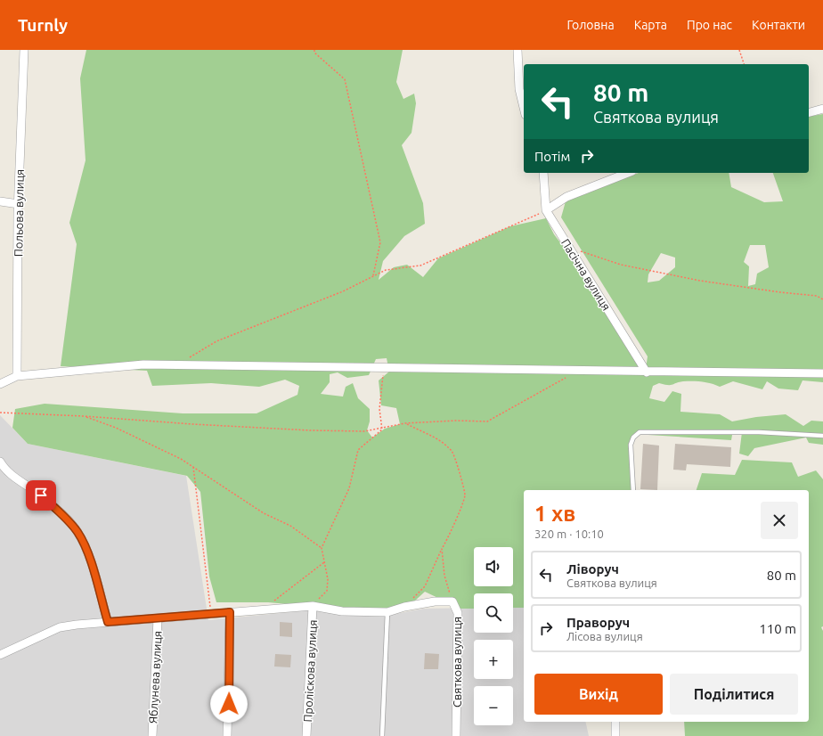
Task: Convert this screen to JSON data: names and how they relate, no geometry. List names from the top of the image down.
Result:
{
  "streets": {
    "street": [
      "Польова вулиця",
      "Пасічна вулиця",
      "Святкова вулиця",
      "Проліскова вулиця",
      "Яблунева вулиця"
    ]
  },
  "crossings": [
    ["Святкова вулиця", "Проліскова вулиця"],
    ["Святкова вулиця", "Яблунева вулиця"]
  ],
  "page": {
    "header": "Turnly",
    "nav": [
      "Головна",
      "Карта",
      "Про нас",
      "Контакти"
    ],
    "turn": ["80 m", "Святкова вулиця"],
    "then": "Потім",
    "heading": ["1 хв", "320 m · 10:10"],
    "map_buttons": ["+", "−"],
    "list": [
      {
        "name": "Ліворуч",
        "note": "Святкова вулиця",
        "value": "80 m"
      },
      {
        "name": "Праворуч",
        "note": "Лісова вулиця",
        "value": "110 m"
      }
    ],
    "buttons": ["Вихід", "Поділитися"]
  }
}
